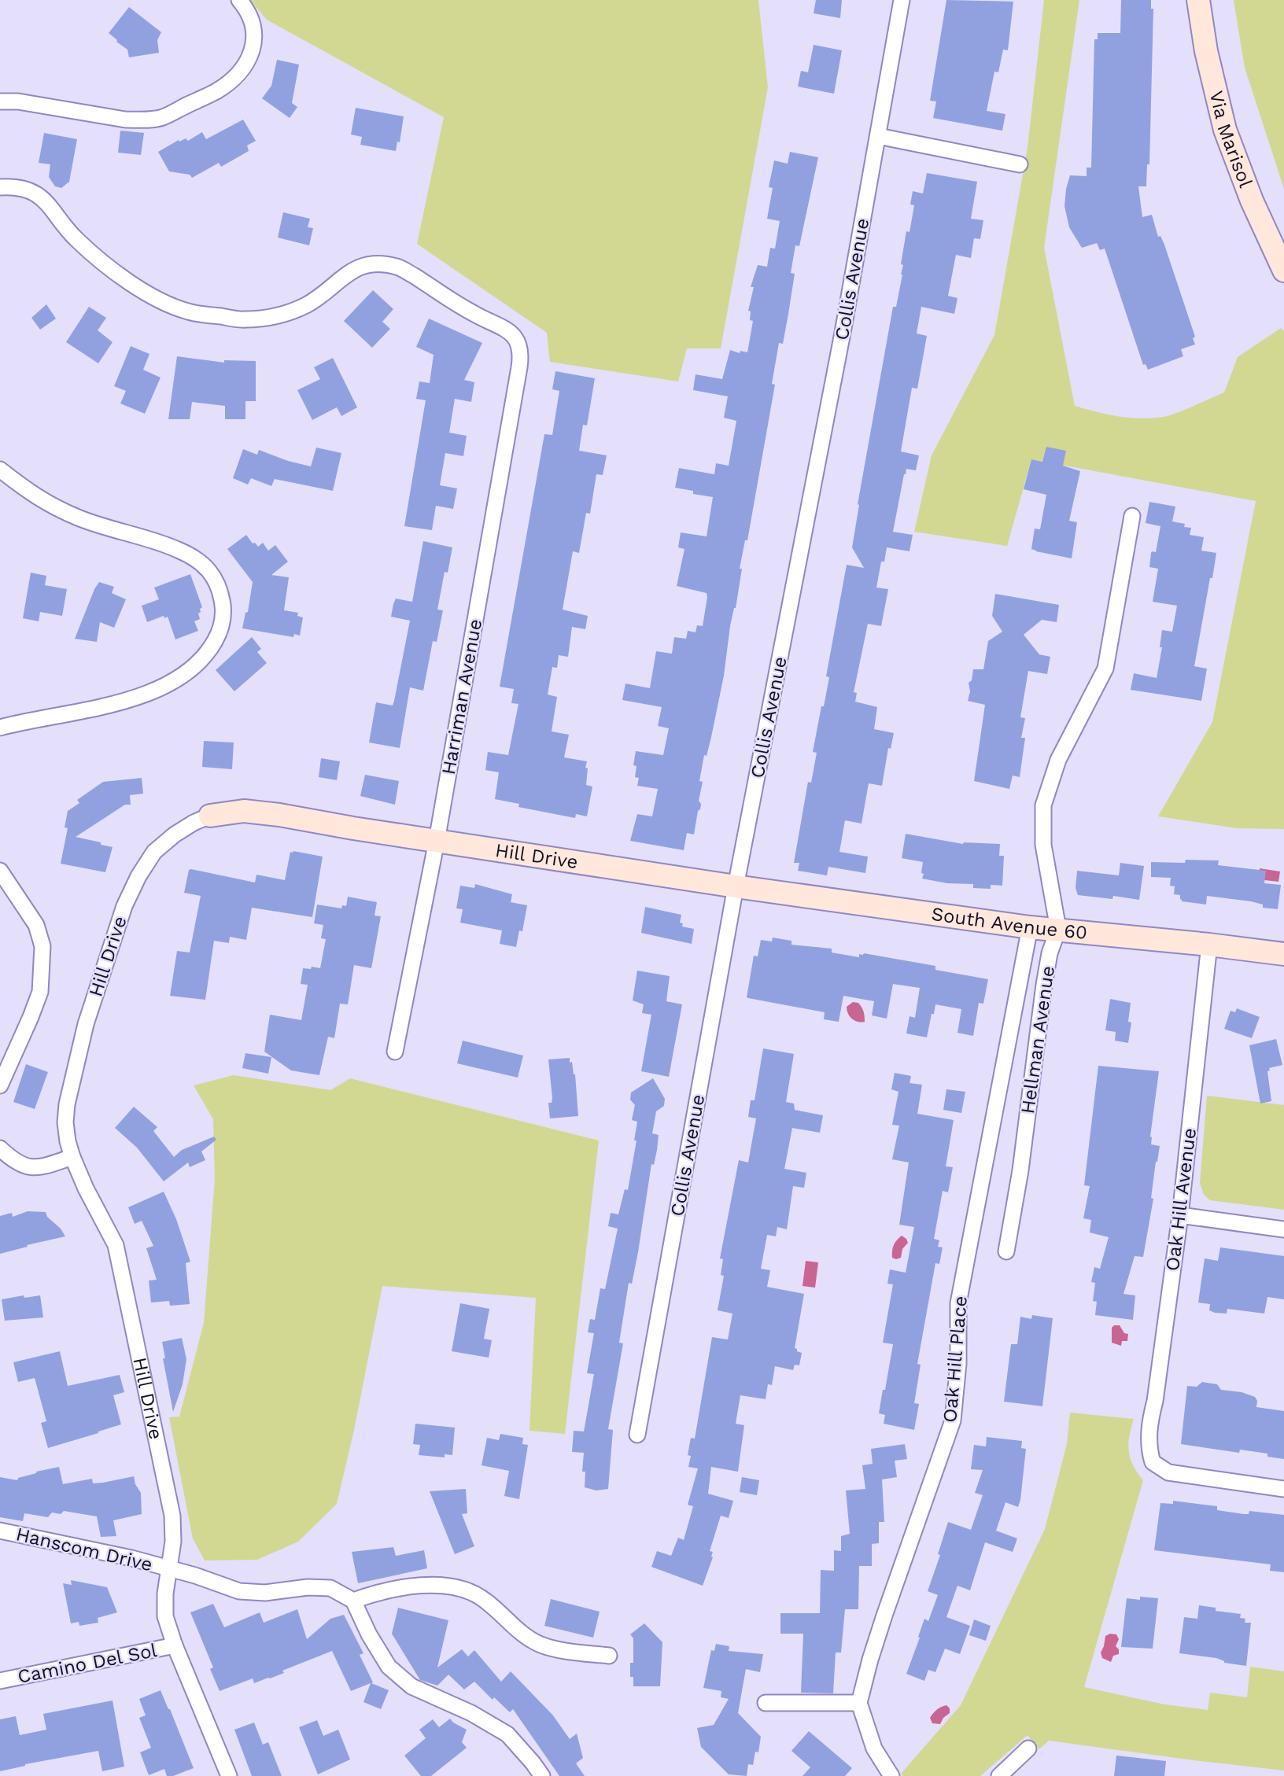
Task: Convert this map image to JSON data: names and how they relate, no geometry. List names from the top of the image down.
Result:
{
  "streets": {
    "street": [
      "Via Marisol",
      "Collis Avenue",
      "Harriman Avenue",
      "Hill Drive",
      "South Avenue 60",
      "Hellman Avenue",
      "Oak Hill Avenue",
      "Oak Hill Place",
      "Hanscom Drive",
      "Camino Del Sol"
    ]
  },
  "crossings": [
    ["Collis Avenue", "Hill Drive"],
    ["Collis Avenue", "South Avenue 60"],
    ["Harriman Avenue", "Hill Drive"],
    ["Hill Drive", "South Avenue 60"],
    ["Hill Drive", "Hanscom Drive"],
    ["Hill Drive", "Camino Del Sol"],
    ["South Avenue 60", "Hellman Avenue"],
    ["South Avenue 60", "Oak Hill Avenue"],
    ["South Avenue 60", "Oak Hill Place"]
  ]
}
